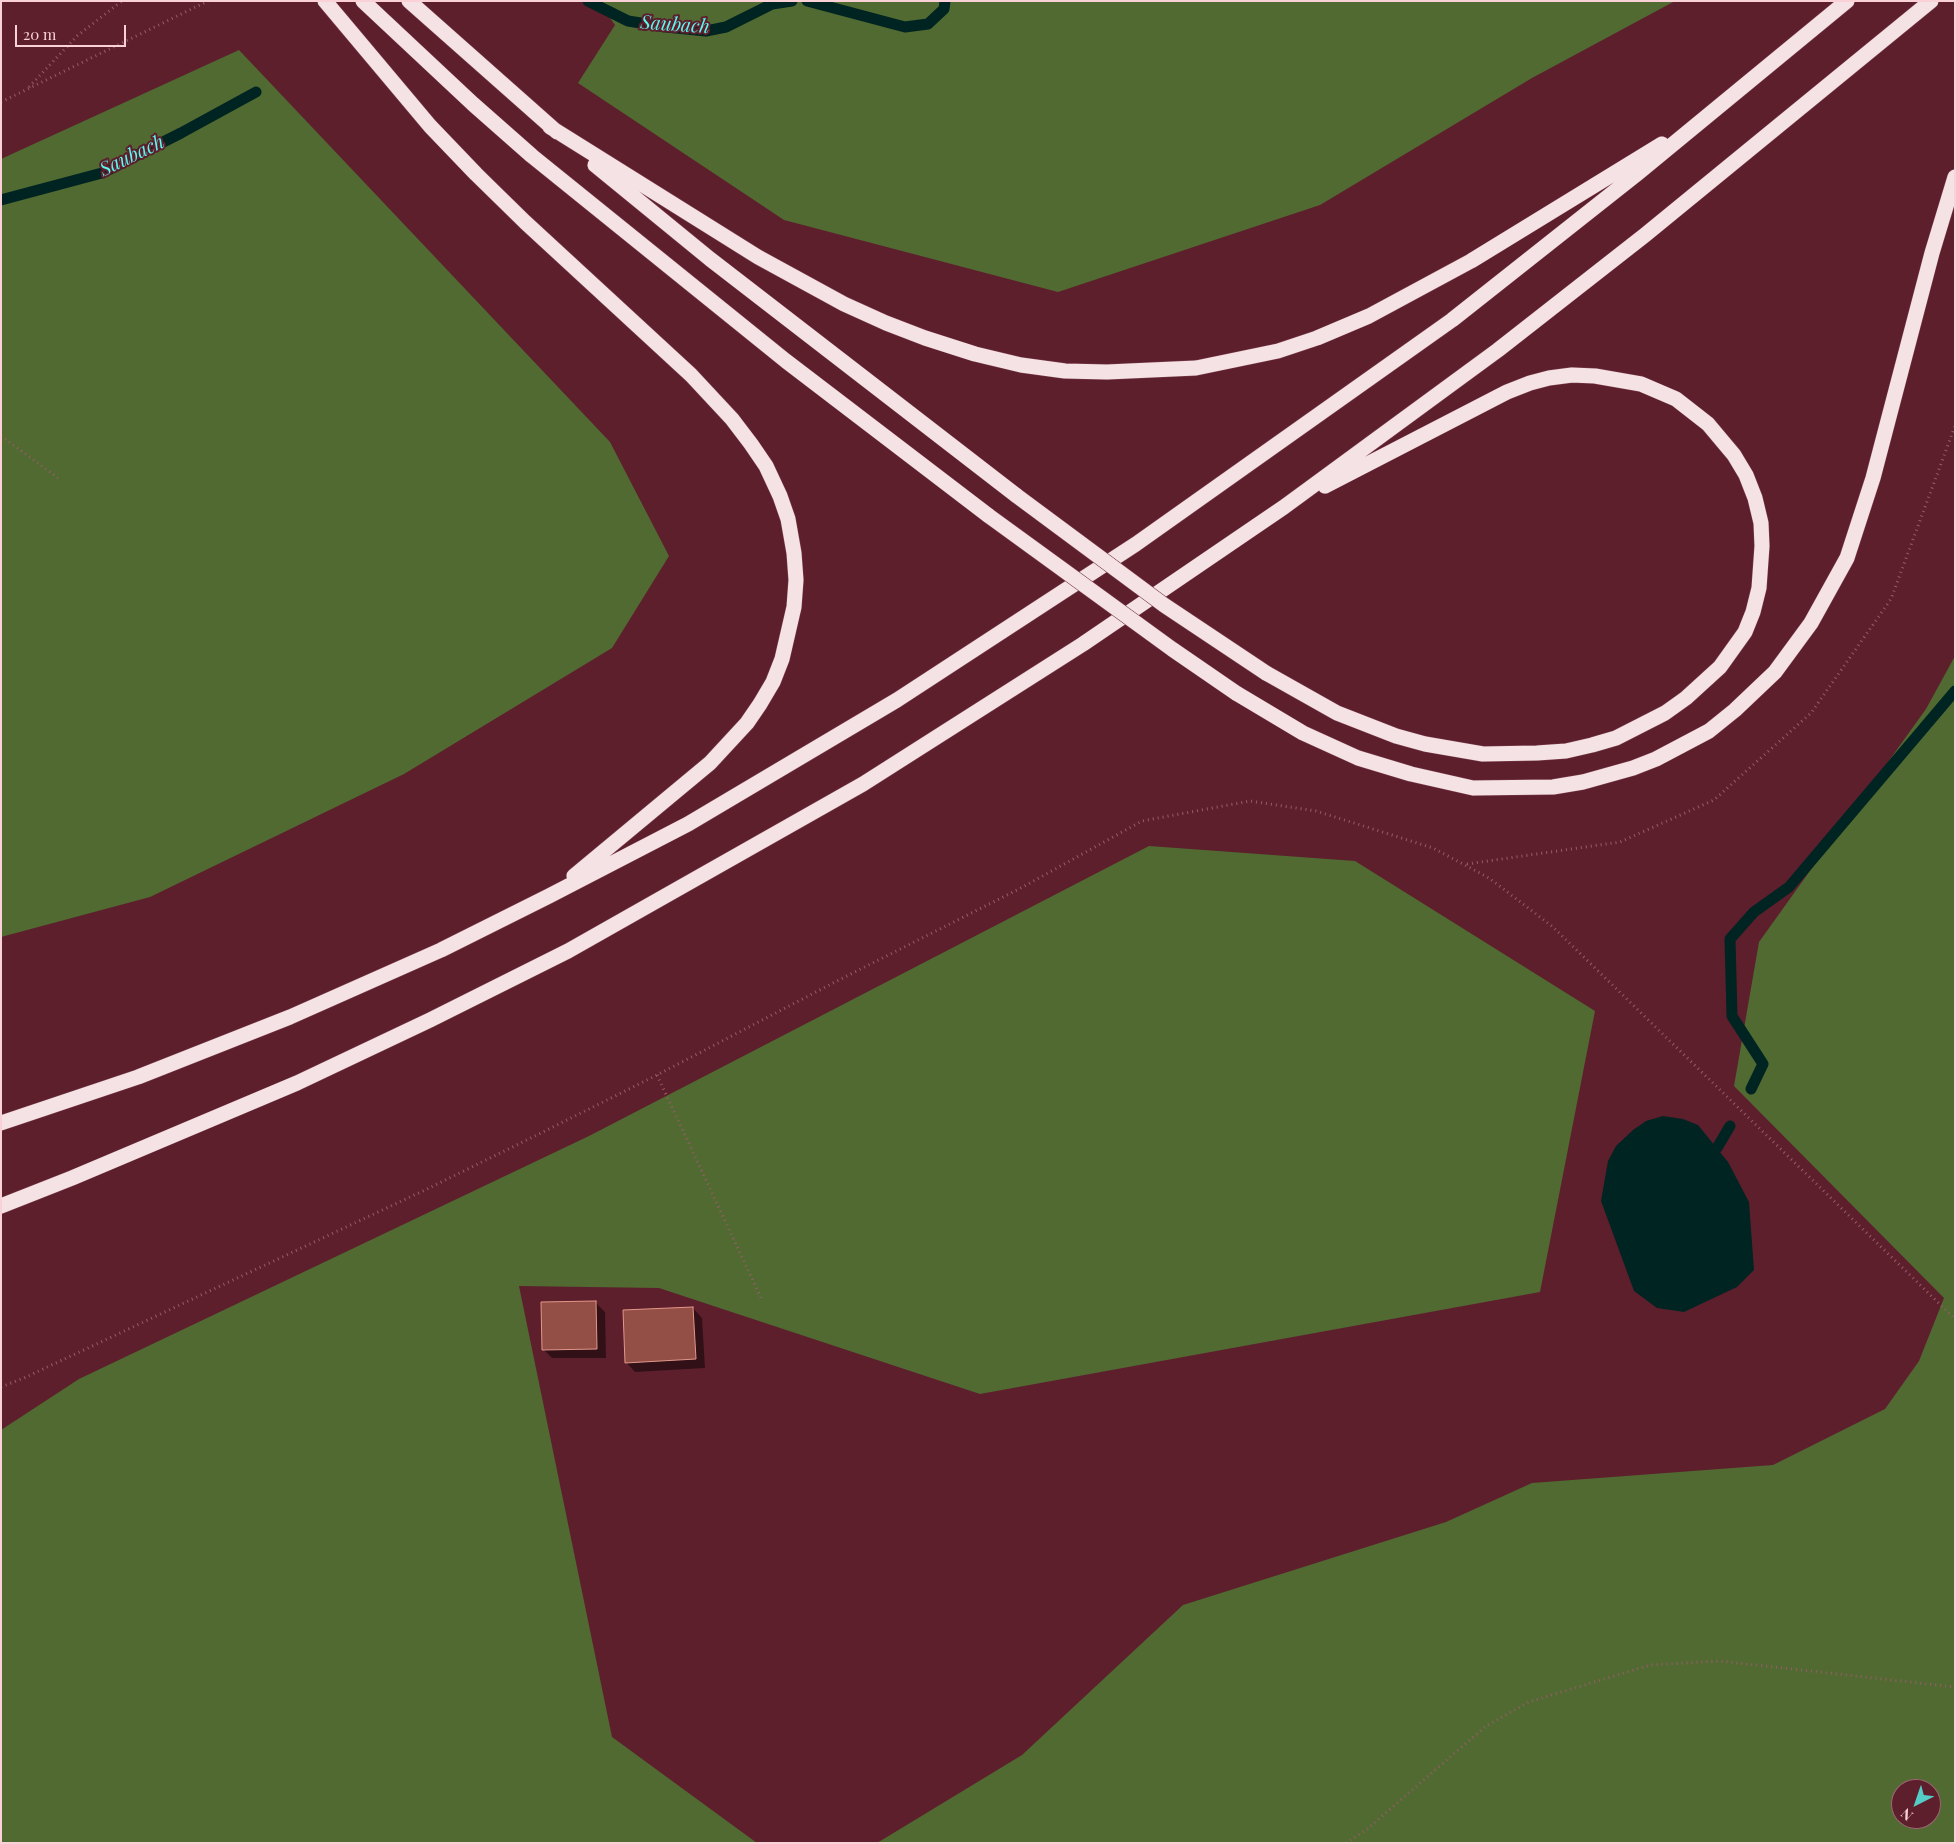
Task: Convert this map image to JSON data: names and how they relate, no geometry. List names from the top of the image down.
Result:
{
  "water": ["Saubach"],
  "scale_bar": "20 m",
  "north": "bottom left"
}
